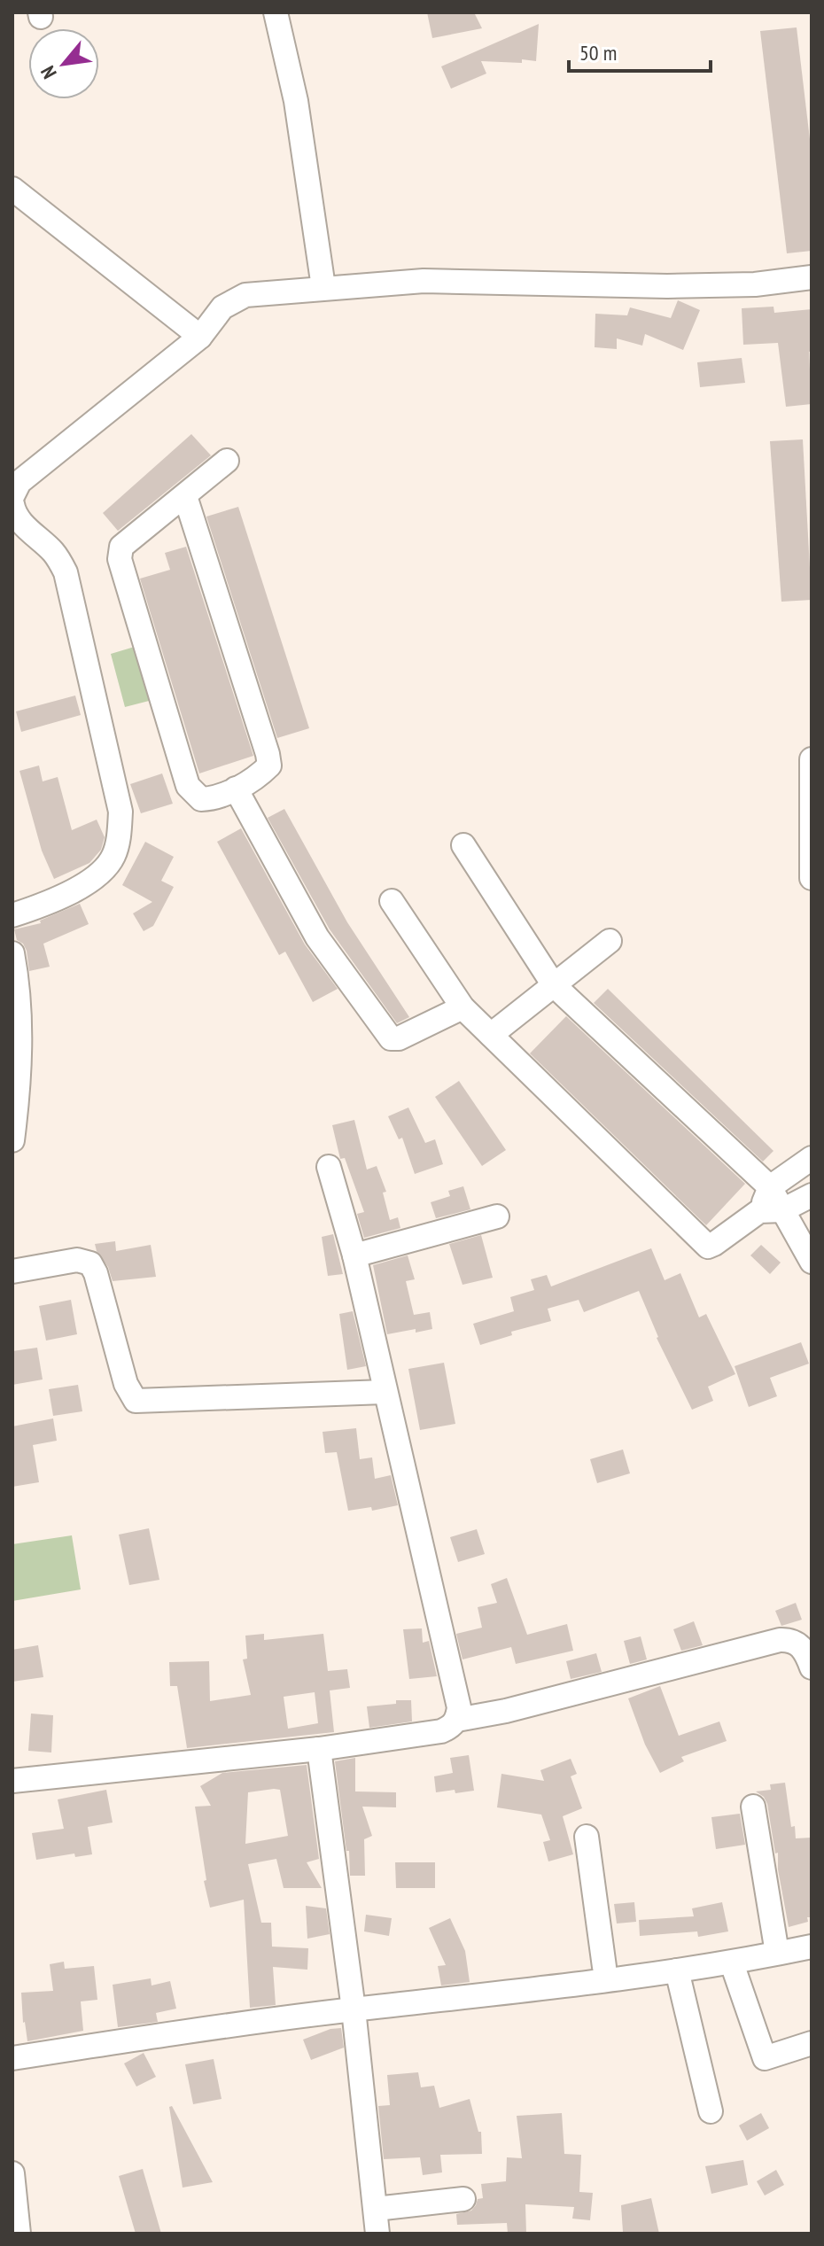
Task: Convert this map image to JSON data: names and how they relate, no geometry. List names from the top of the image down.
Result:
{
  "scale_bar": "50 m",
  "north": "bottom left"
}
